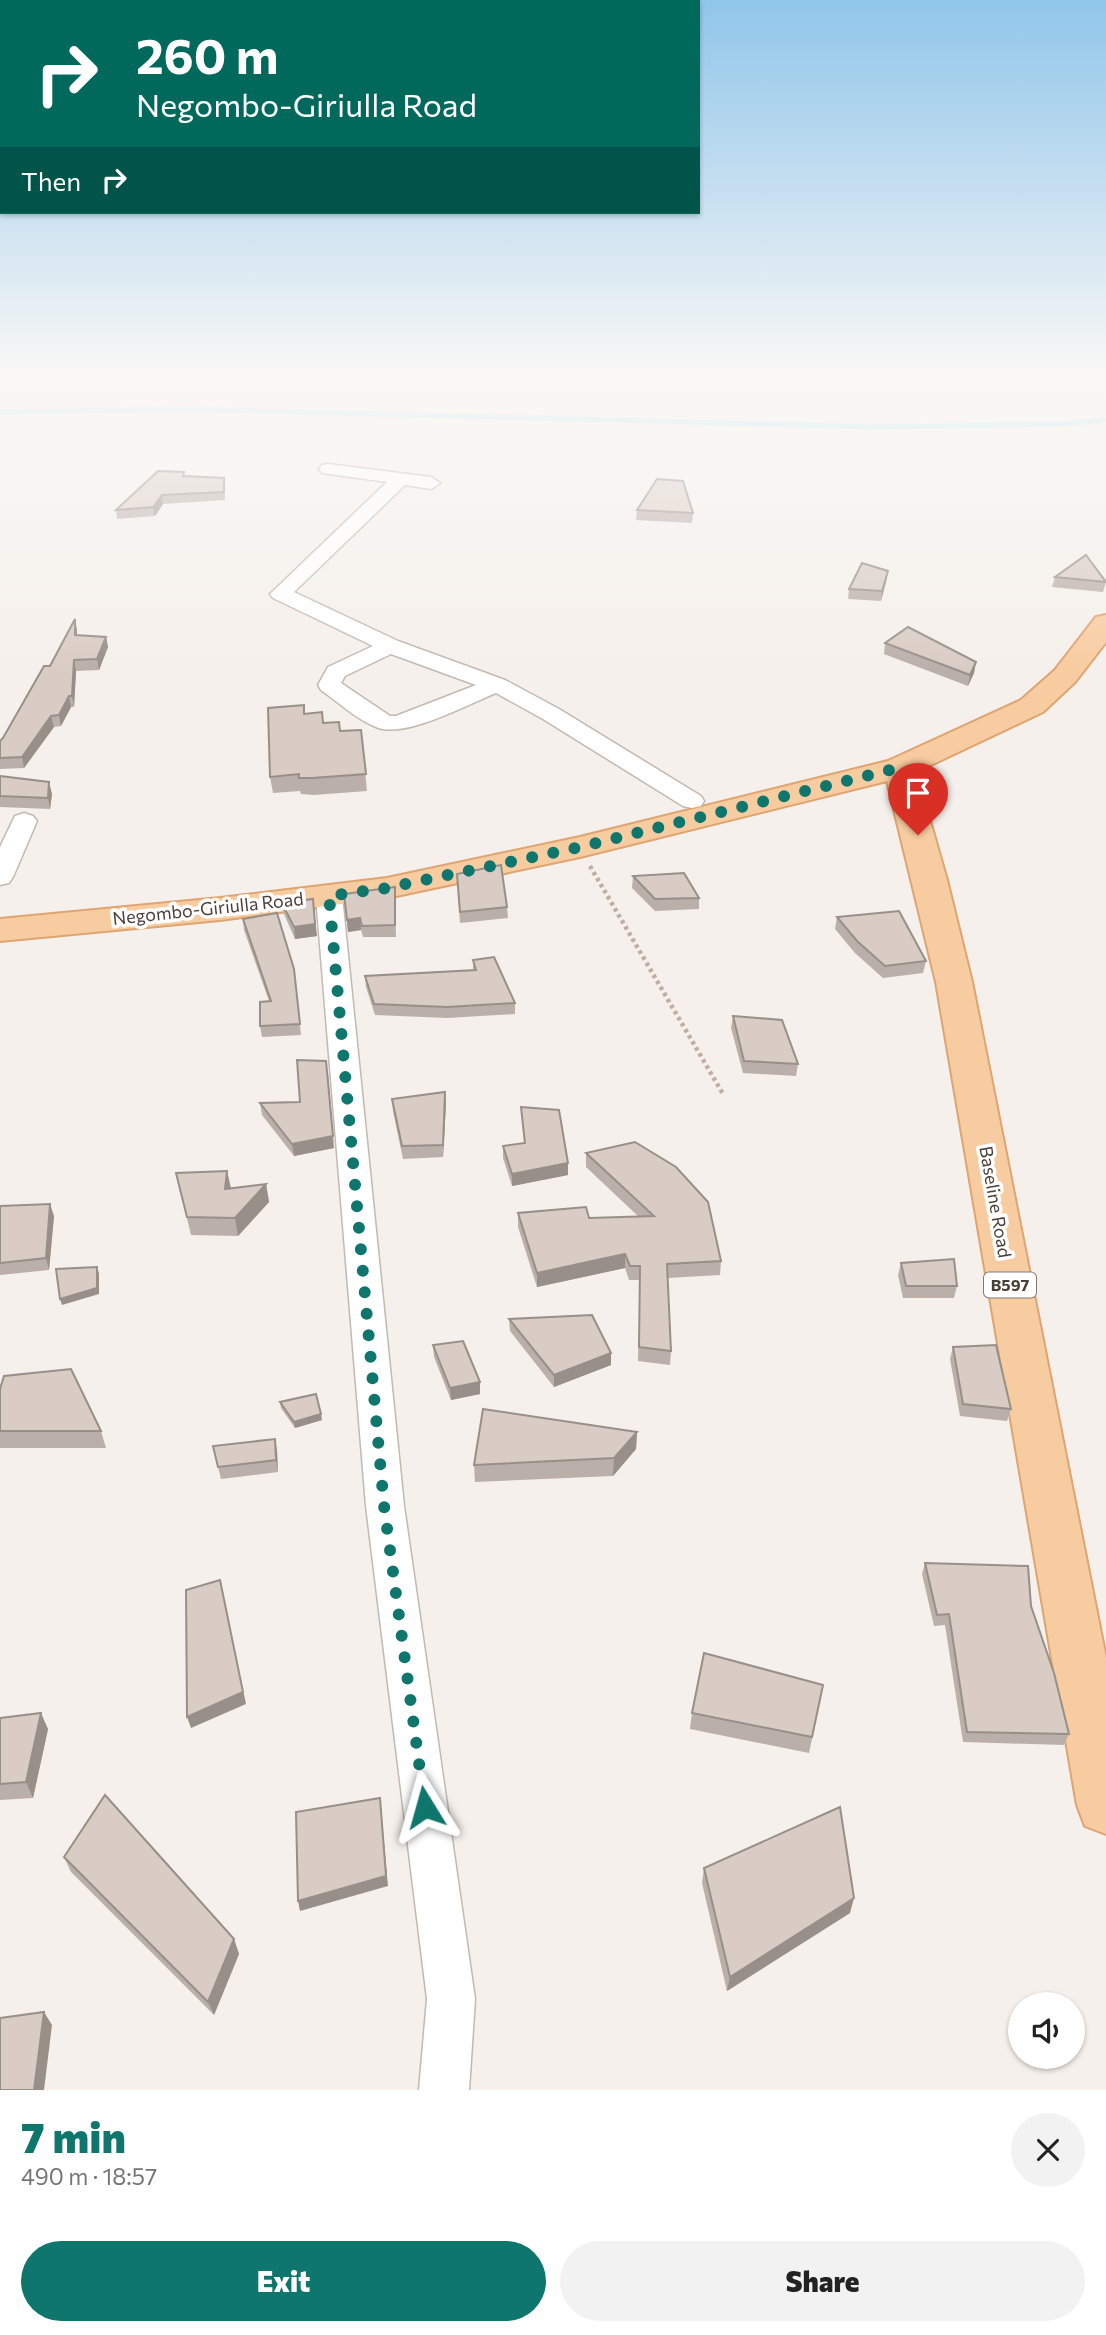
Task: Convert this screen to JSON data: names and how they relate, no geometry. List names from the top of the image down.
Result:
{
  "streets": {
    "main road": ["Negombo-Giriulla Road", "Baseline Road", "B597"]
  },
  "crossings": [
    ["Negombo-Giriulla Road", "Baseline Road"]
  ],
  "page": {
    "turn": ["260 m", "Negombo-Giriulla Road"],
    "then": "Then",
    "heading": ["7 min", "490 m · 18:57"],
    "buttons": ["Exit", "Share"]
  }
}
